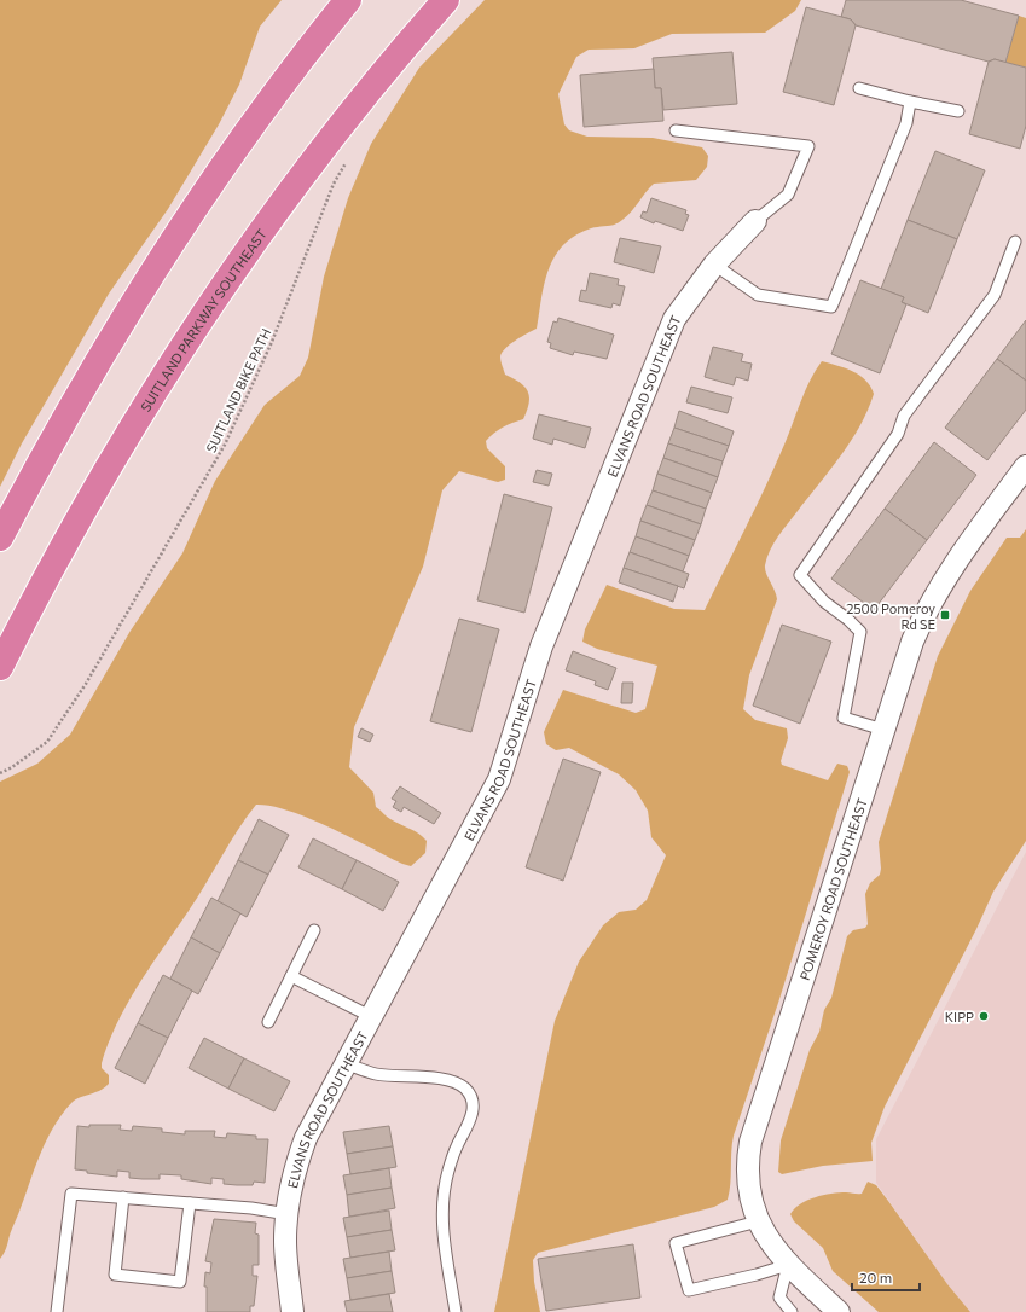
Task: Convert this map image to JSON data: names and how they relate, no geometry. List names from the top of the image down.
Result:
{
  "streets": {
    "highway": ["SUITLAND PARKWAY SOUTHEAST"],
    "street": ["ELVANS ROAD SOUTHEAST", "POMEROY ROAD SOUTHEAST"],
    "path": ["SUITLAND BIKE PATH"]
  },
  "places": {
    "transit": ["2500 Pomeroy Rd SE"],
    "other": ["KIPP"]
  },
  "scale_bar": "20 m"
}
